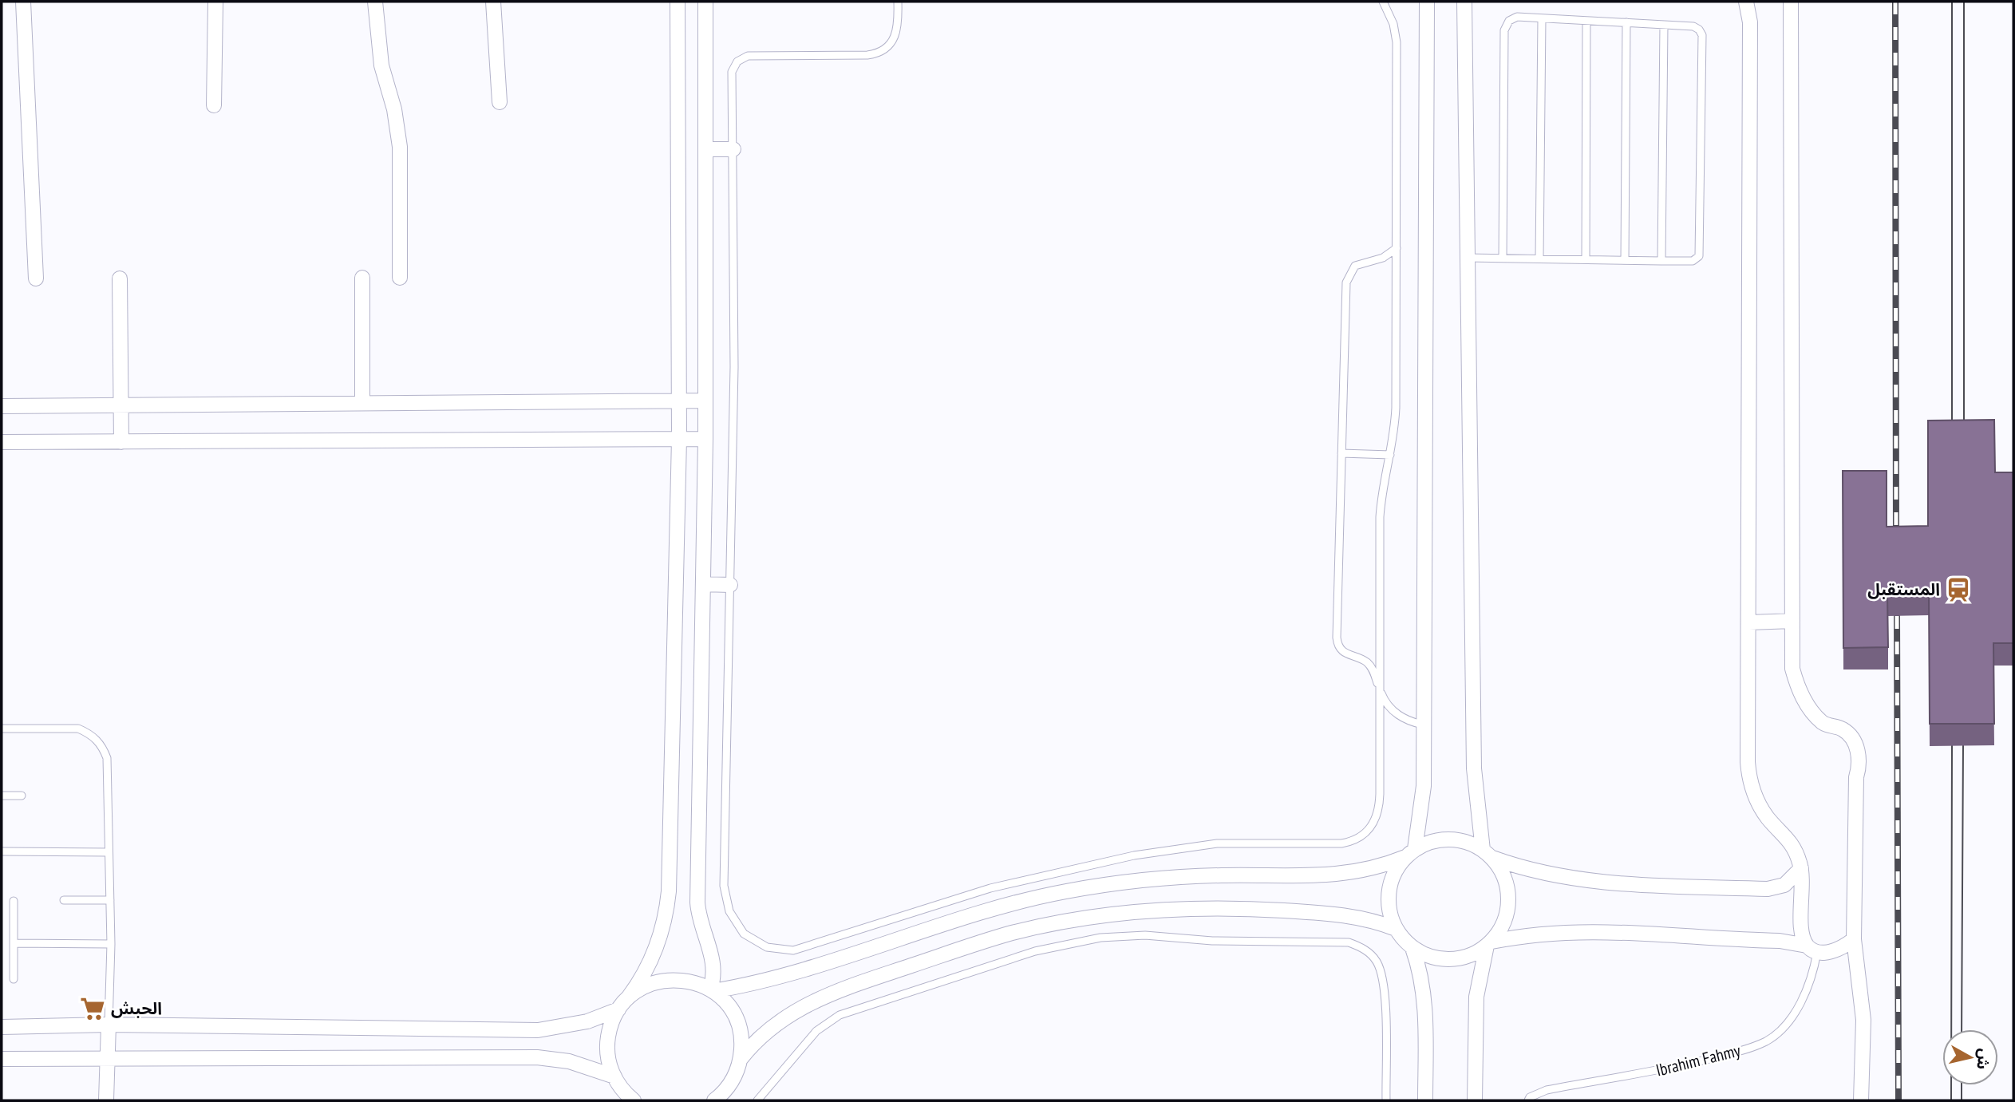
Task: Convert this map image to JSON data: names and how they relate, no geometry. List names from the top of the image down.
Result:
{
  "streets": {
    "lane": ["Ibrahim Fahmy"]
  },
  "places": {
    "station": ["المستقبل"],
    "supermarket": ["الحبش"]
  },
  "north": "right"
}
